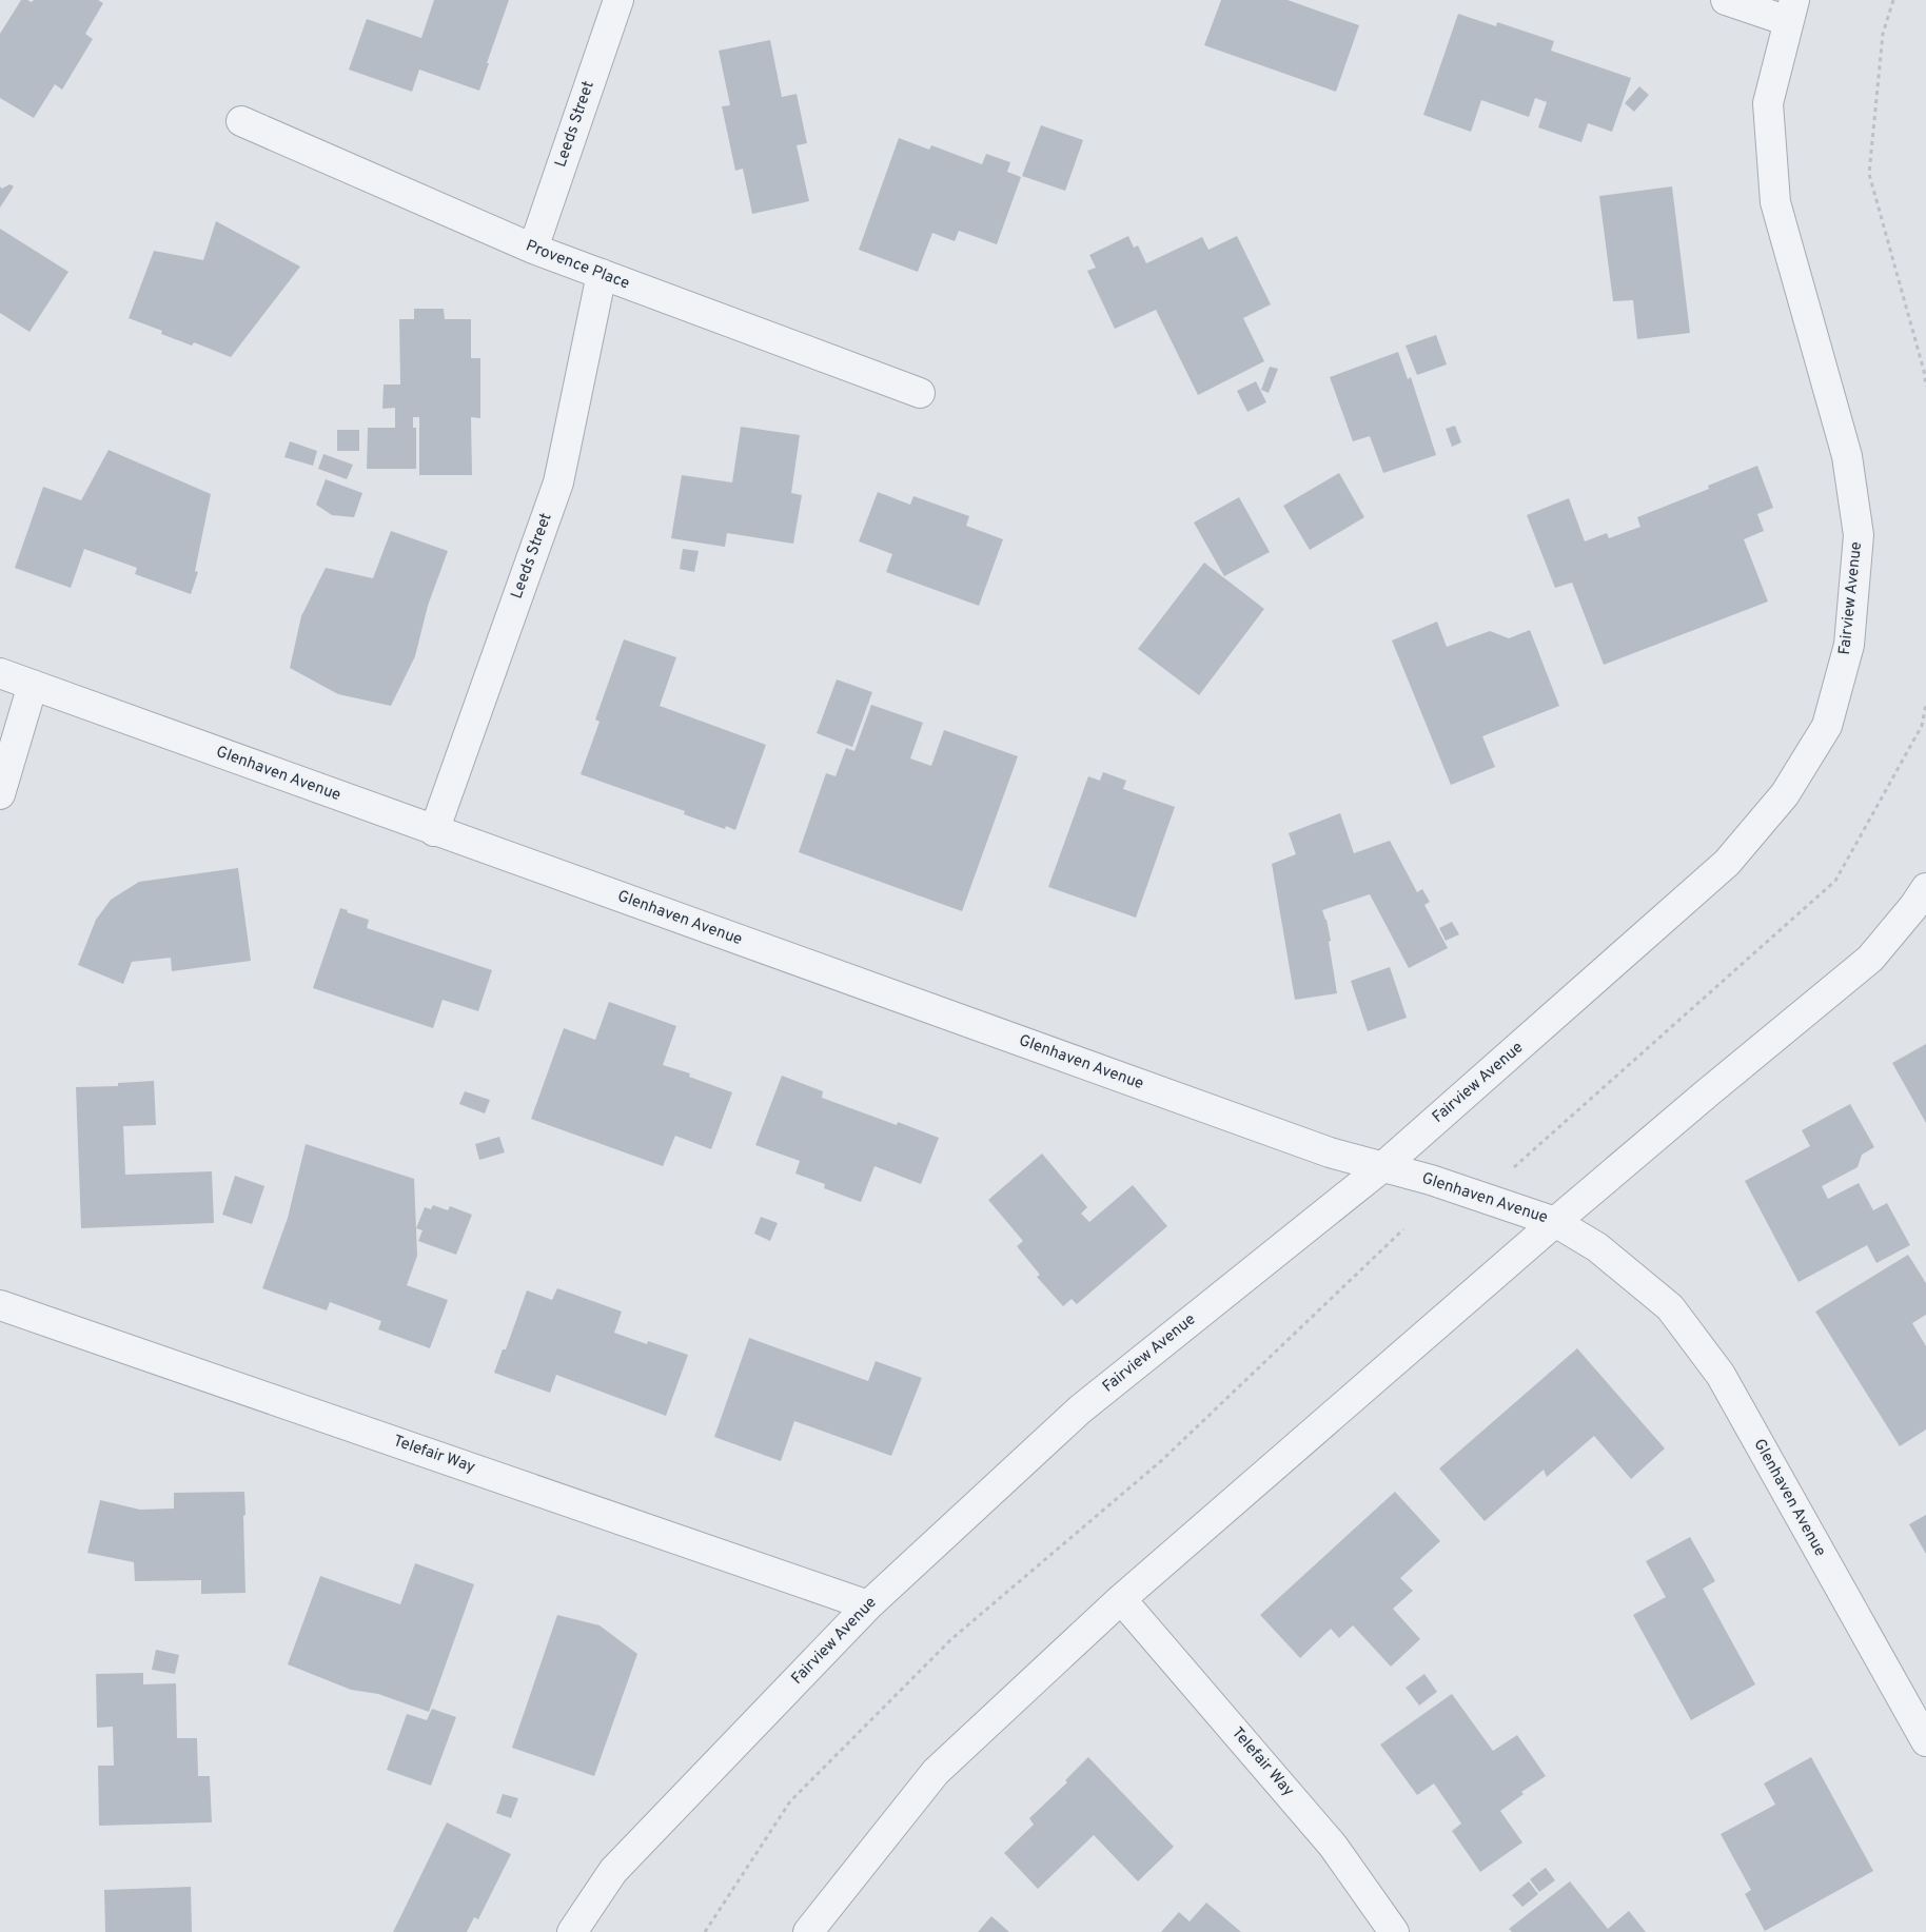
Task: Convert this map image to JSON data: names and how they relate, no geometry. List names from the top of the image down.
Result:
{
  "streets": {
    "street": [
      "Leeds Street",
      "Provence Place",
      "Fairview Avenue",
      "Glenhaven Avenue",
      "Telefair Way"
    ]
  },
  "crossings": [
    ["Leeds Street", "Provence Place"],
    ["Leeds Street", "Glenhaven Avenue"],
    ["Fairview Avenue", "Glenhaven Avenue"],
    ["Fairview Avenue", "Telefair Way"]
  ]
}
